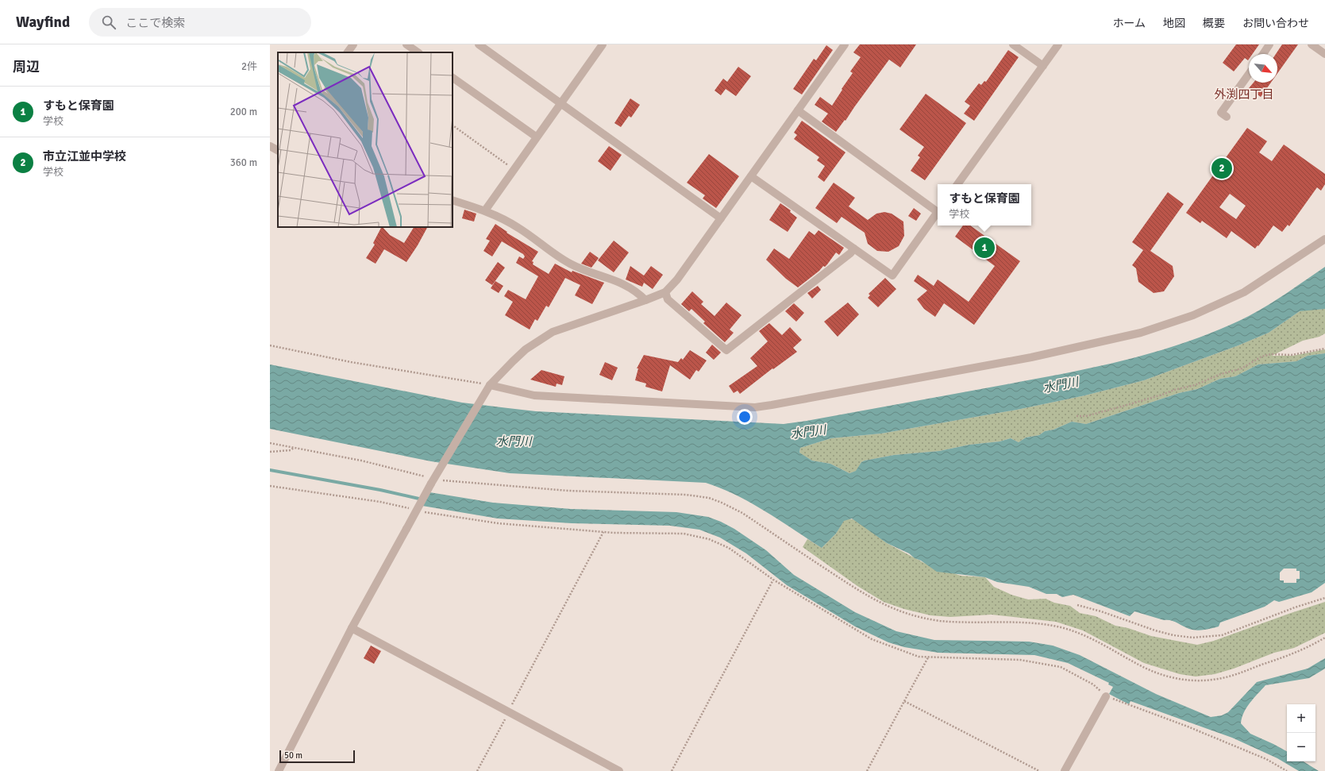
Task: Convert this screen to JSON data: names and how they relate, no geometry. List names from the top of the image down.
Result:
{
  "districts": ["外渕四丁目"],
  "water": ["水門川"],
  "scale_bar": "50 m",
  "north": "bottom right",
  "page": {
    "header": "Wayfind",
    "search": "ここで検索",
    "nav": [
      "ホーム",
      "地図",
      "概要",
      "お問い合わせ"
    ],
    "heading": ["周辺", "2件"],
    "list": [
      {
        "mark": "1",
        "name": "すもと保育園",
        "note": "学校",
        "value": "200 m"
      },
      {
        "mark": "2",
        "name": "市立江並中学校",
        "note": "学校",
        "value": "360 m"
      }
    ],
    "pins": ["2", "1"],
    "popup": ["すもと保育園", "学校"],
    "map_buttons": ["+", "−"],
    "scale": "50 m"
  }
}
